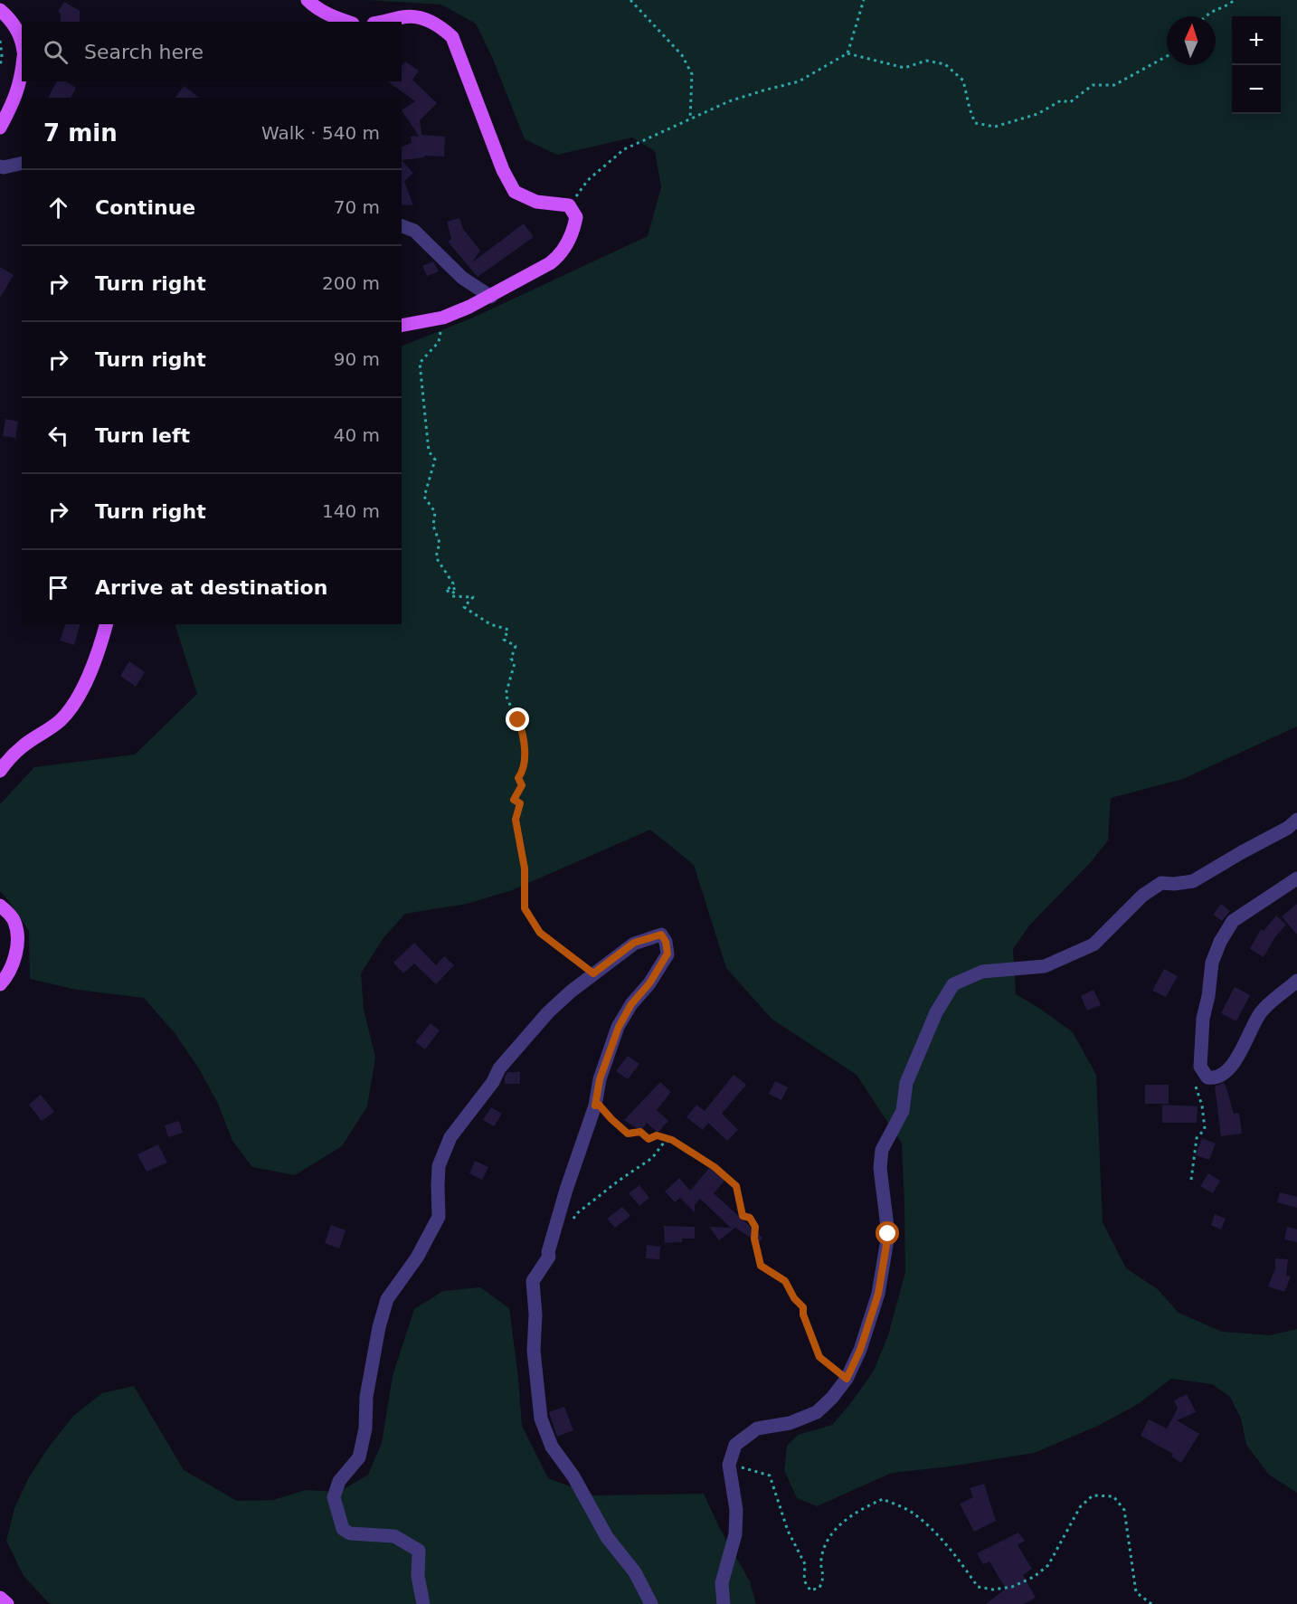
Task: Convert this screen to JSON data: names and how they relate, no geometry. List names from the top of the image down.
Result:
{
  "north": "top",
  "page": {
    "map_buttons": ["+", "−"],
    "search": "Search here",
    "heading": ["7 min", "Walk · 540 m"],
    "list": [
      ["Continue", "70 m"],
      ["Turn right", "200 m"],
      ["Turn right", "90 m"],
      ["Turn left", "40 m"],
      ["Turn right", "140 m"],
      "Arrive at destination"
    ]
  }
}
